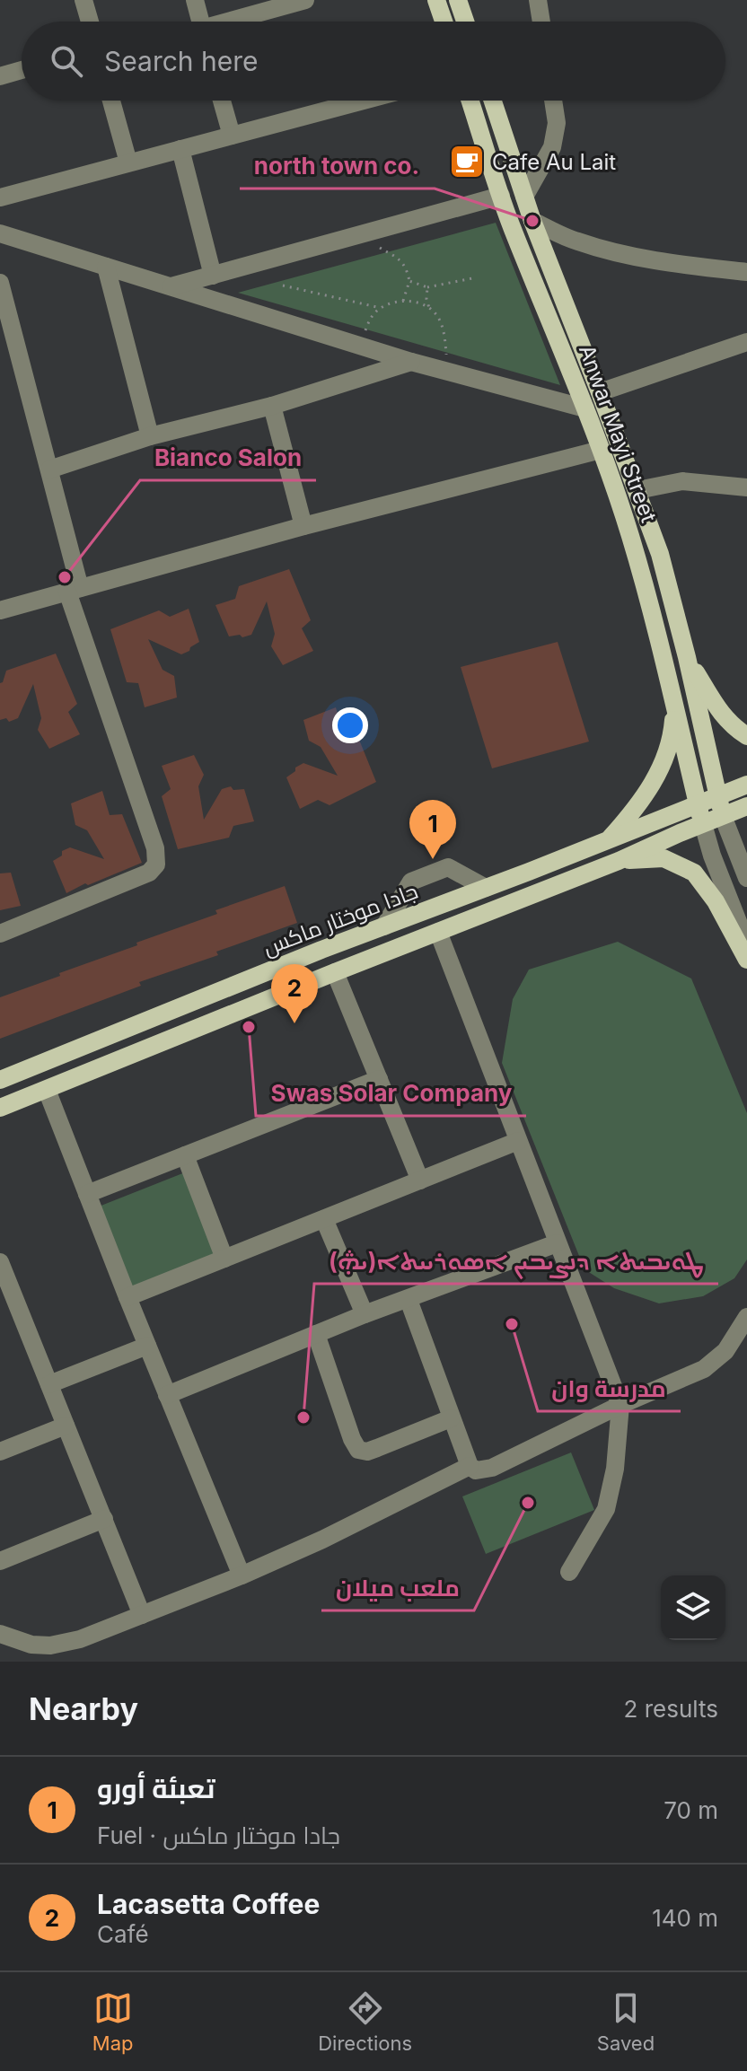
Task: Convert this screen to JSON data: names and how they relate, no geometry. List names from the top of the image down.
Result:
{
  "streets": {
    "main road": ["Anwar Mayi Street", "جادا موختار ماكس"]
  },
  "crossings": [
    ["Anwar Mayi Street", "جادا موختار ماكس"]
  ],
  "places": {
    "cafe": ["Cafe Au Lait"],
    "other": [
      "north town co.",
      "Bianco Salon",
      "Swas Solar Company",
      "مدرسة وان",
      "ܛܘܝܒܝܬܐ ܕܢܨܝܒܝܢ ܐܣܘܪܝܝܬܐ(ܞ)",
      "ملعب ميلان"
    ]
  },
  "page": {
    "search": "Search here",
    "pins": ["1", "2"],
    "heading": ["Nearby", "2 results"],
    "list": [
      {
        "mark": "1",
        "name": "تعبئة أورو",
        "note": "Fuel · جادا موختار ماكس",
        "value": "70 m"
      },
      {
        "mark": "2",
        "name": "Lacasetta Coffee",
        "note": "Café",
        "value": "140 m"
      }
    ],
    "nav": ["Map", "Directions", "Saved"]
  }
}
